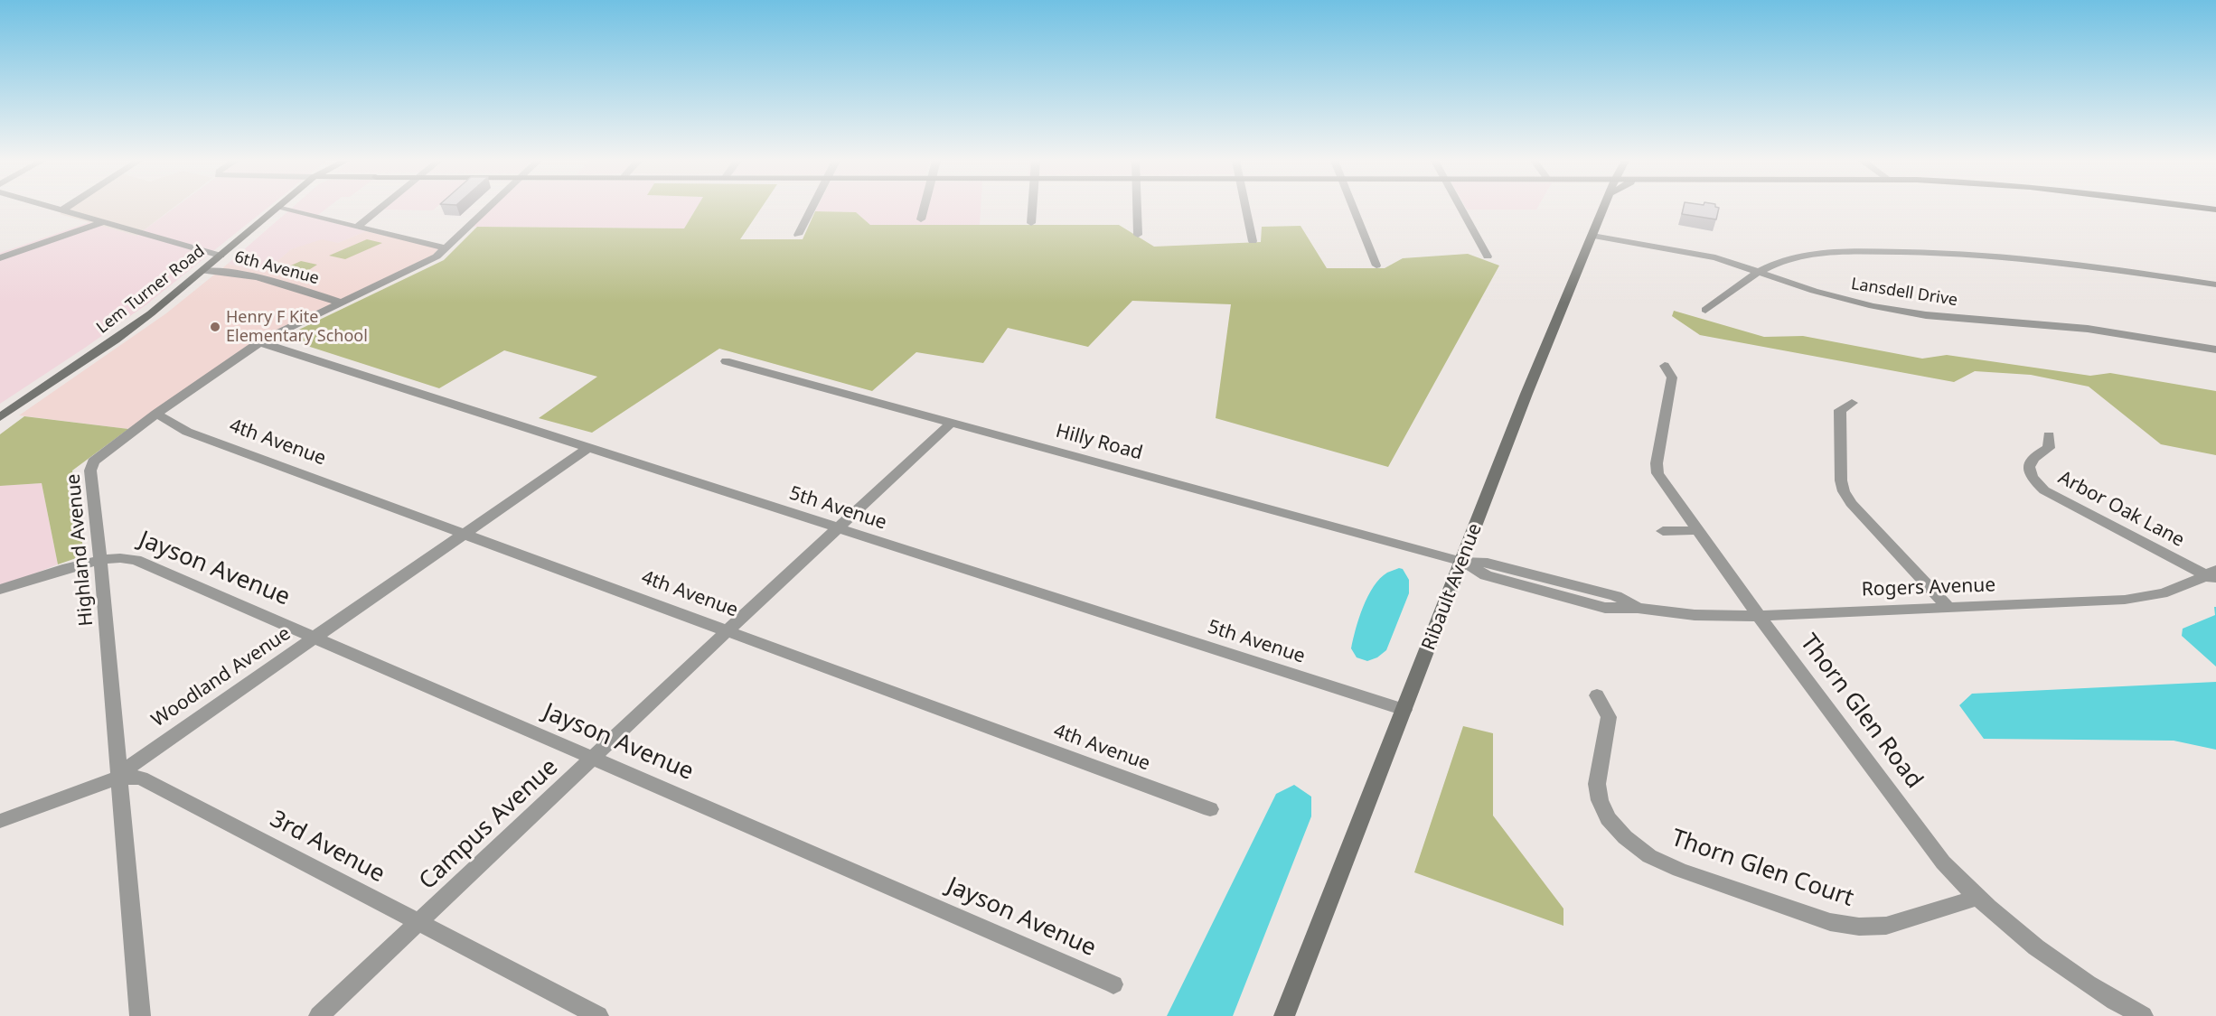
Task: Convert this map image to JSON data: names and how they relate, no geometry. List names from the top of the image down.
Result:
{
  "streets": {
    "street": [
      "6th Avenue",
      "Lem Turner Road",
      "Lansdell Drive",
      "4th Avenue",
      "Hilly Road",
      "5th Avenue",
      "Arbor Oak Lane",
      "Highland Avenue",
      "Jayson Avenue",
      "Ribault Avenue",
      "Rogers Avenue",
      "Woodland Avenue",
      "Thorn Glen Road",
      "Campus Avenue",
      "3rd Avenue",
      "Thorn Glen Court"
    ]
  },
  "crossings": [
    ["6th Avenue", "Lem Turner Road"],
    ["6th Avenue", "Highland Avenue"],
    ["Lansdell Drive", "Ribault Avenue"],
    ["4th Avenue", "Highland Avenue"],
    ["4th Avenue", "Woodland Avenue"],
    ["4th Avenue", "Campus Avenue"],
    ["Hilly Road", "Ribault Avenue"],
    ["Hilly Road", "Rogers Avenue"],
    ["Hilly Road", "Campus Avenue"],
    ["5th Avenue", "Highland Avenue"],
    ["5th Avenue", "Ribault Avenue"],
    ["5th Avenue", "Woodland Avenue"],
    ["5th Avenue", "Campus Avenue"],
    ["Arbor Oak Lane", "Rogers Avenue"],
    ["Highland Avenue", "Jayson Avenue"],
    ["Highland Avenue", "Woodland Avenue"],
    ["Highland Avenue", "3rd Avenue"],
    ["Jayson Avenue", "Woodland Avenue"],
    ["Jayson Avenue", "Campus Avenue"],
    ["Ribault Avenue", "Rogers Avenue"],
    ["Rogers Avenue", "Thorn Glen Road"],
    ["Woodland Avenue", "3rd Avenue"],
    ["Thorn Glen Road", "Thorn Glen Court"],
    ["Campus Avenue", "3rd Avenue"]
  ],
  "places": ["Henry F Kite Elementary School"]
}
